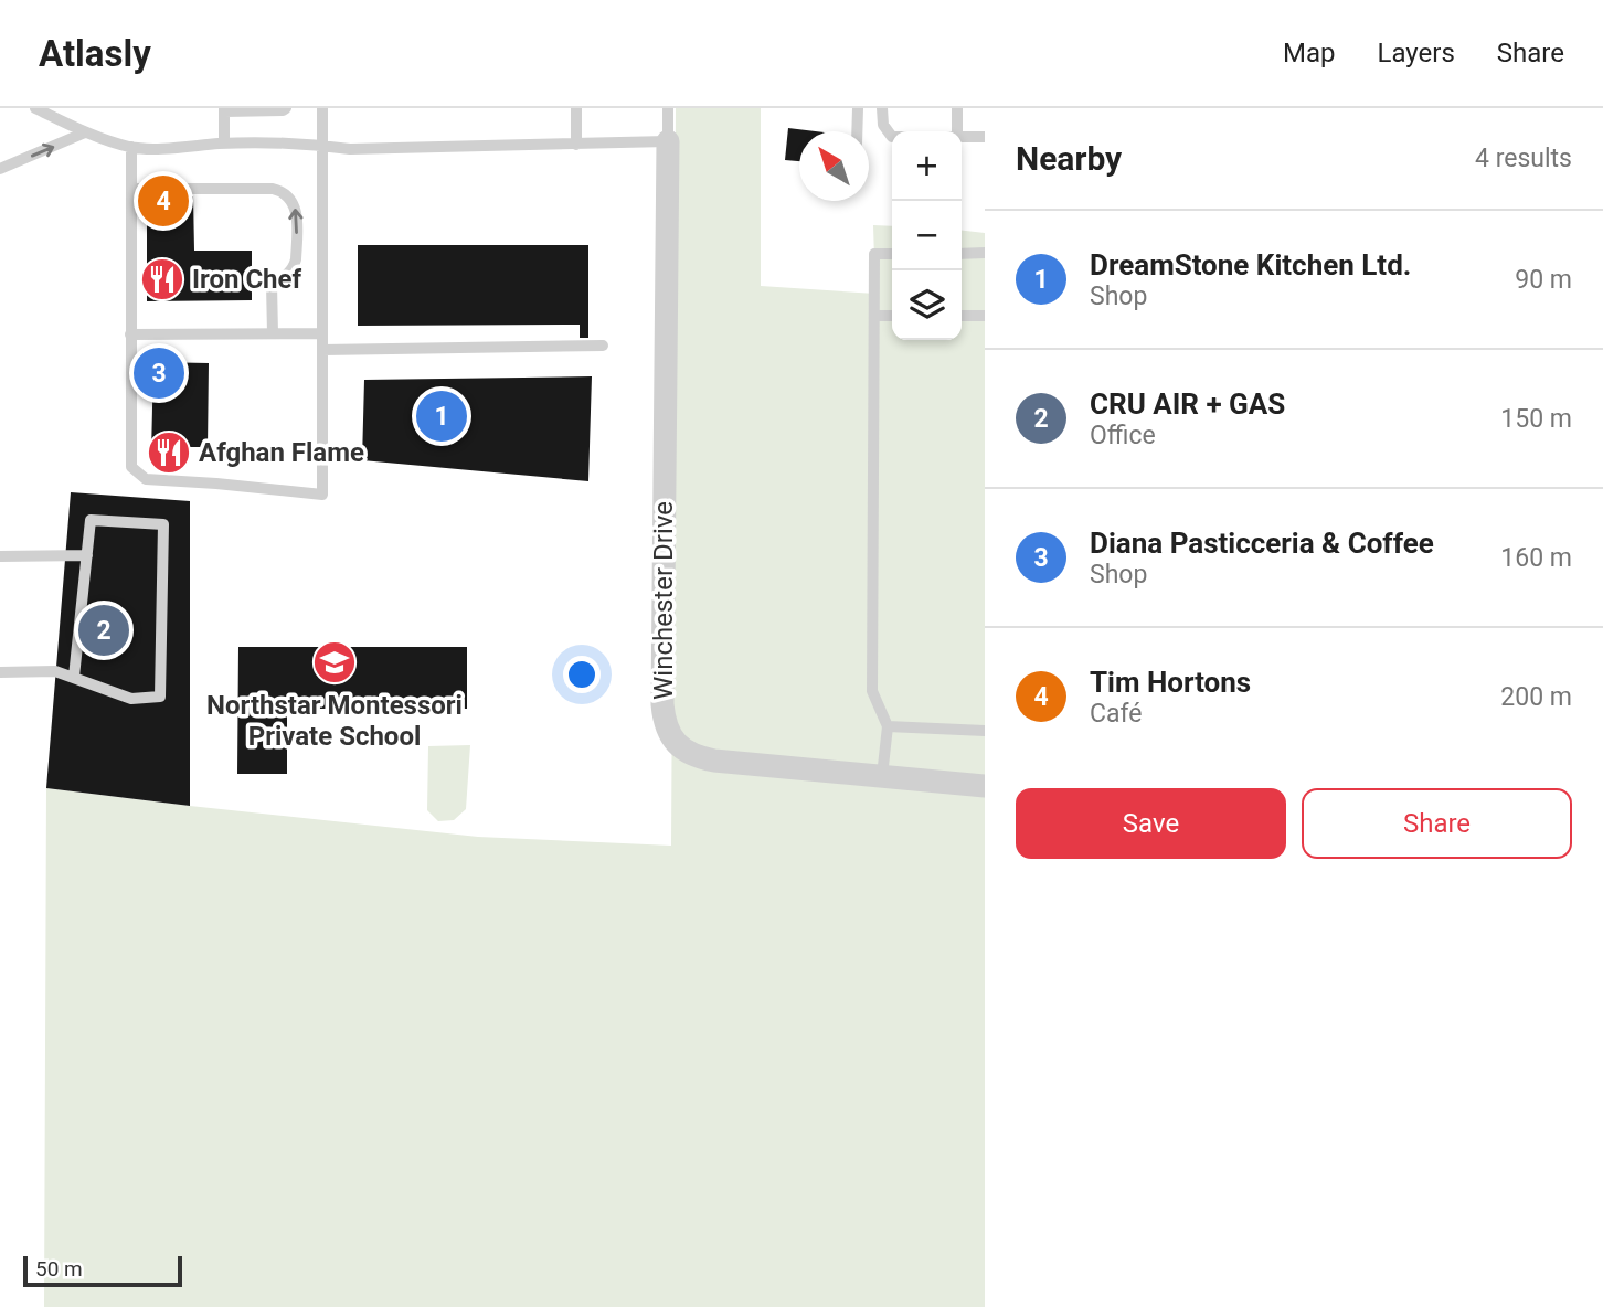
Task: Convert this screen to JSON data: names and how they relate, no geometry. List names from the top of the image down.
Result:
{
  "streets": {
    "street": ["Winchester Drive"]
  },
  "places": {
    "restaurant": ["Iron Chef", "Afghan Flame"],
    "school or university": ["Northstar Montessori Private School"]
  },
  "scale_bar": "50 m",
  "north": "top left",
  "page": {
    "header": "Atlasly",
    "nav": ["Map", "Layers", "Share"],
    "heading": ["Nearby", "4 results"],
    "map_buttons": ["+", "−"],
    "pins": [
      "4",
      "3",
      "1",
      "2"
    ],
    "list": [
      {
        "mark": "1",
        "name": "DreamStone Kitchen Ltd.",
        "note": "Shop",
        "value": "90 m"
      },
      {
        "mark": "2",
        "name": "CRU AIR + GAS",
        "note": "Office",
        "value": "150 m"
      },
      {
        "mark": "3",
        "name": "Diana Pasticceria & Coffee",
        "note": "Shop",
        "value": "160 m"
      },
      {
        "mark": "4",
        "name": "Tim Hortons",
        "note": "Café",
        "value": "200 m"
      }
    ],
    "buttons": ["Save", "Share"],
    "scale": "50 m"
  }
}
